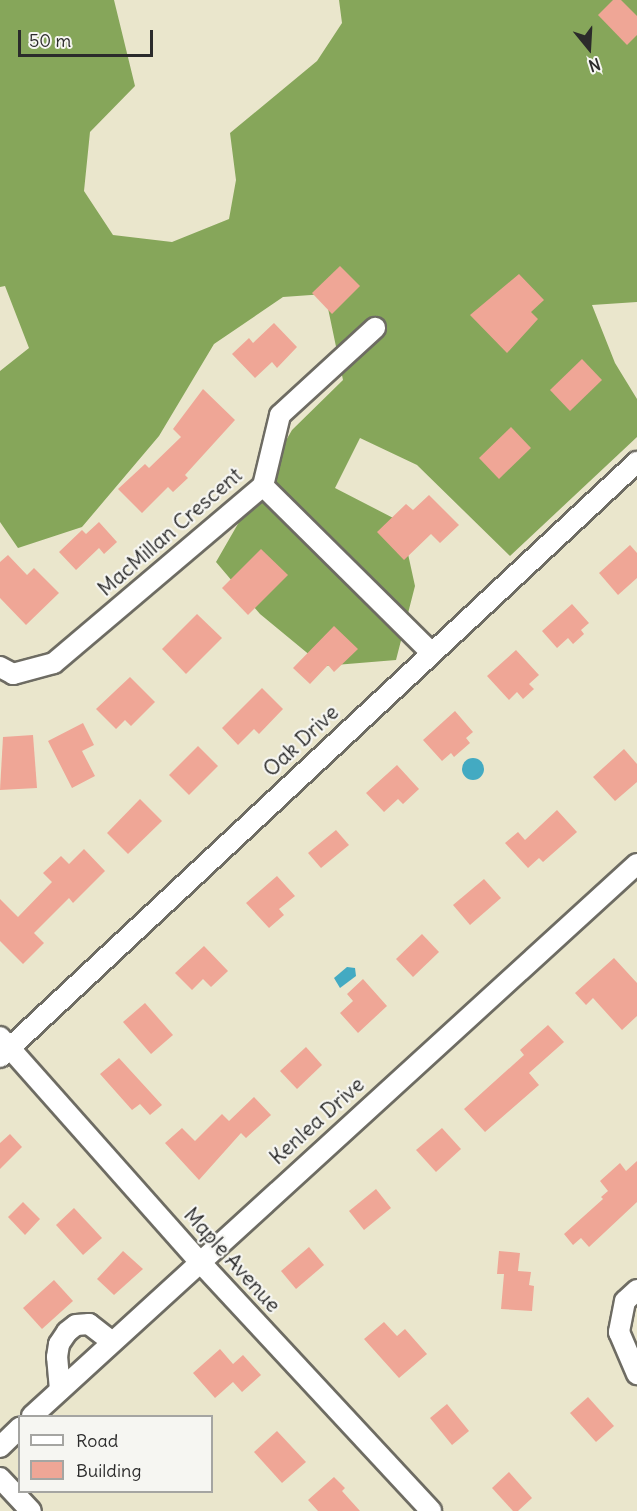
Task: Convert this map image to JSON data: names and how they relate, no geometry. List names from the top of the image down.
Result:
{
  "streets": {
    "street": [
      "MacMillan Crescent",
      "Oak Drive",
      "Kenlea Drive",
      "Maple Avenue"
    ]
  },
  "crossings": [
    ["Oak Drive", "Maple Avenue"],
    ["Kenlea Drive", "Maple Avenue"]
  ],
  "legend": ["Road", "Building"],
  "scale_bar": "50 m",
  "north": "bottom"
}
